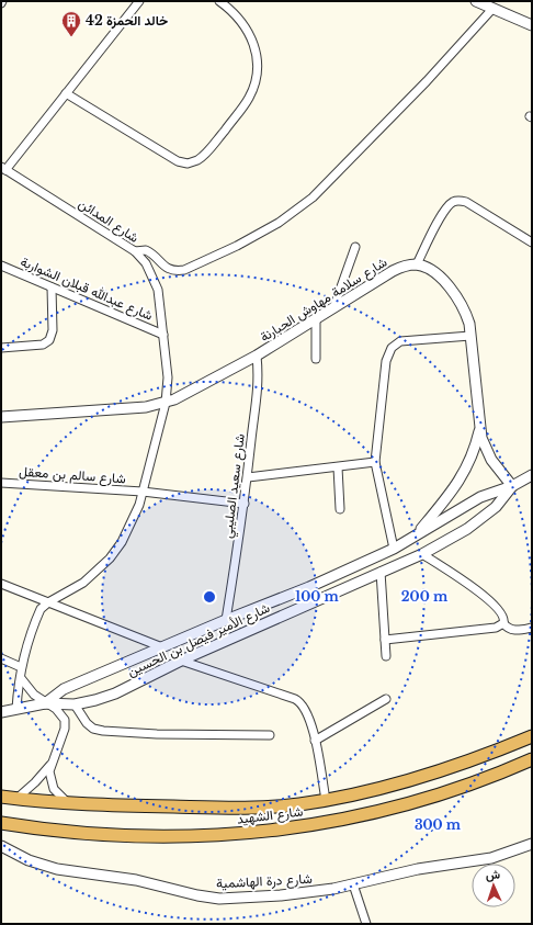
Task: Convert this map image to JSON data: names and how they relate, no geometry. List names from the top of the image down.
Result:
{
  "streets": {
    "highway": ["شارع الشهيد"],
    "street": [
      "شارع المدائن",
      "شارع عبدالله قبلان الشواربة",
      "شارع سلامة مهاوش الحبارنة",
      "شارع سالم بن معقل",
      "شارع سعيد الصليبي",
      "شارع الأمير فيصل بن الحسين",
      "شارع درة الهاشمية"
    ]
  },
  "crossings": [
    ["شارع المدائن", "شارع عبدالله قبلان الشواربة"],
    ["شارع المدائن", "شارع سلامة مهاوش الحبارنة"],
    ["شارع المدائن", "شارع سالم بن معقل"],
    ["شارع سلامة مهاوش الحبارنة", "شارع سعيد الصليبي"],
    ["شارع سالم بن معقل", "شارع سعيد الصليبي"],
    ["شارع سعيد الصليبي", "شارع الأمير فيصل بن الحسين"]
  ],
  "places": {
    "building": ["خالد الحمزة 42"]
  },
  "north": "top",
  "rings": ["100 m", "200 m", "300 m"]
}
